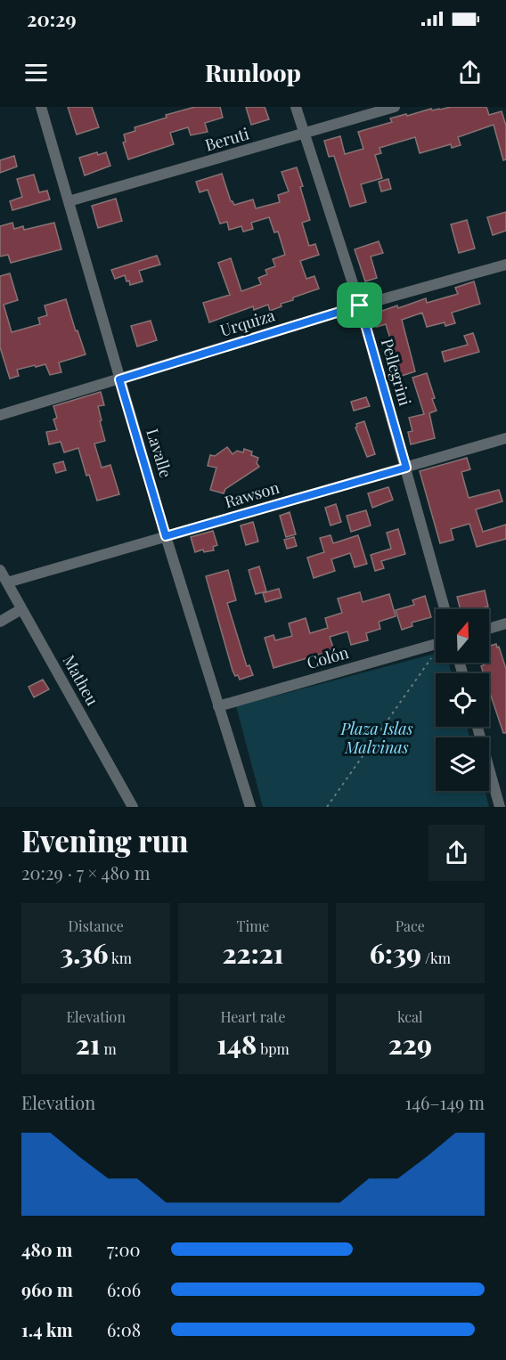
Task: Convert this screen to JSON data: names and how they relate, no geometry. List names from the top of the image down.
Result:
{
  "streets": {
    "street": [
      "Beruti",
      "Urquiza",
      "Pellegrini",
      "Lavalle",
      "Rawson",
      "Colón",
      "Matheu"
    ]
  },
  "crossings": [
    ["Beruti", "Pellegrini"],
    ["Beruti", "Lavalle"],
    ["Urquiza", "Pellegrini"],
    ["Urquiza", "Lavalle"],
    ["Pellegrini", "Rawson"],
    ["Lavalle", "Rawson"],
    ["Lavalle", "Colón"],
    ["Rawson", "Matheu"]
  ],
  "parks": ["Plaza Islas Malvinas"],
  "north": "top",
  "page": {
    "status": "20:29",
    "header": "Runloop",
    "heading": ["Evening run", "20:29 · 7 × 480 m"],
    "stats": [
      ["Distance", "3.36 km"],
      ["Time", "22:21"],
      ["Pace", "6:39 /km"],
      ["Elevation", "21 m"],
      ["Heart rate", "148 bpm"],
      ["kcal", "229"]
    ],
    "chart": ["Elevation", "146–149 m"],
    "list": [
      {
        "name": "480 m",
        "note": "7:00"
      },
      {
        "name": "960 m",
        "note": "6:06"
      },
      {
        "name": "1.4 km",
        "note": "6:08"
      }
    ]
  }
}
